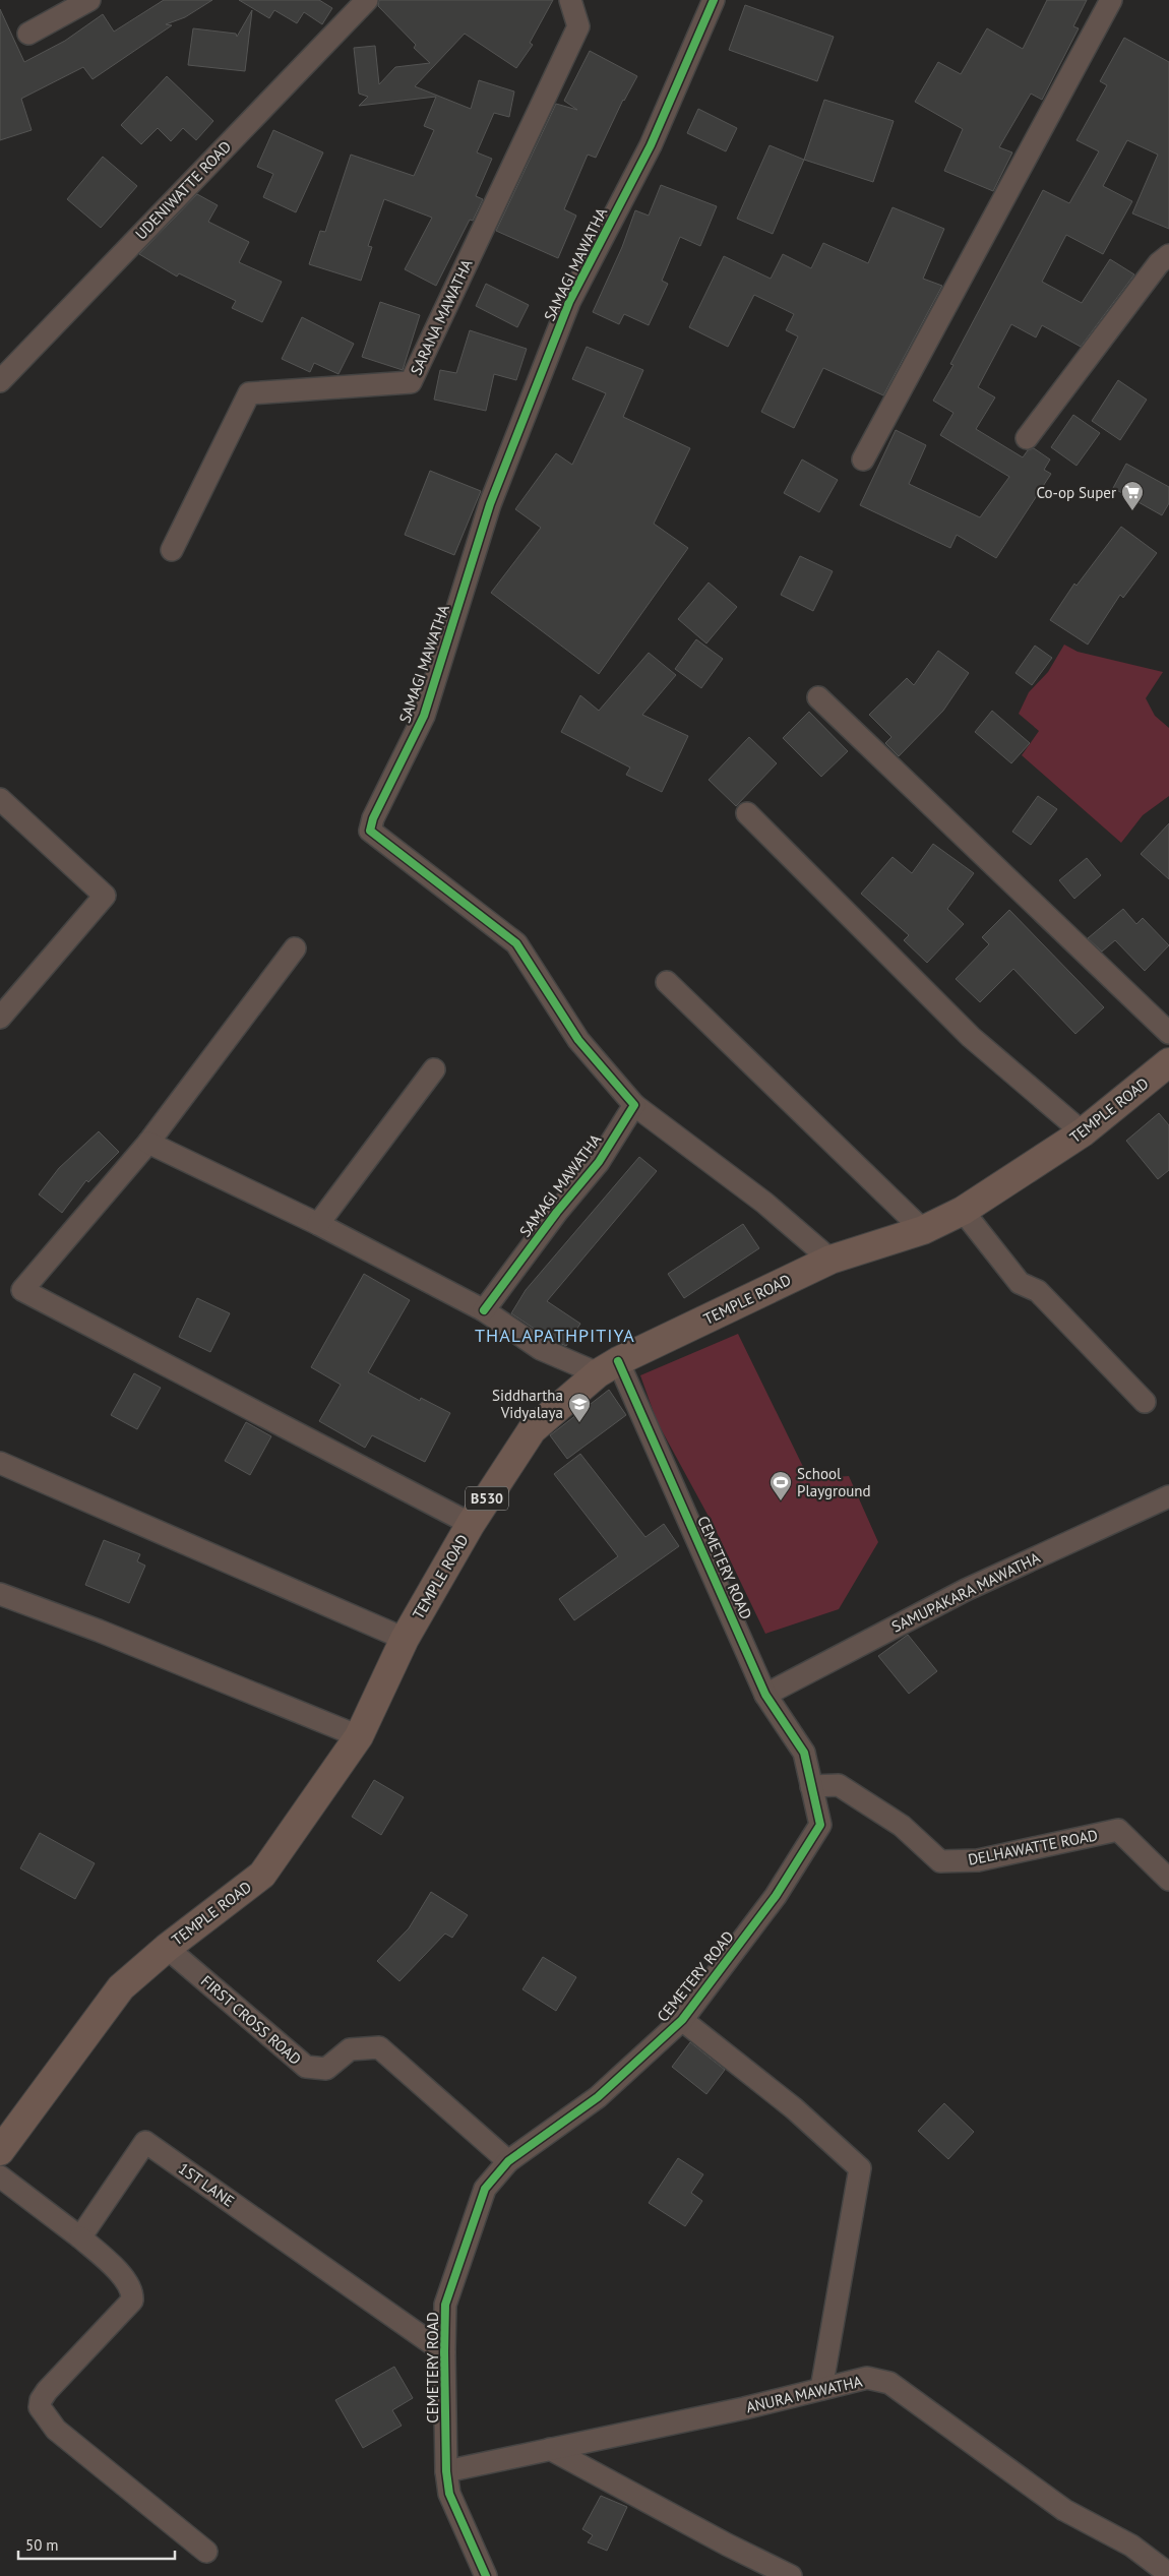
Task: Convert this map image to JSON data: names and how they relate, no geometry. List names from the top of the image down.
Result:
{
  "streets": {
    "main road": ["TEMPLE ROAD", "B530"],
    "street": [
      "UDENIWATTE ROAD",
      "SAMAGI MAWATHA",
      "SARANA MAWATHA",
      "CEMETERY ROAD",
      "SAMUPAKARA MAWATHA",
      "DELHAWATTE ROAD",
      "FIRST CROSS ROAD",
      "1ST LANE",
      "ANURA MAWATHA"
    ]
  },
  "crossings": [
    ["TEMPLE ROAD", "CEMETERY ROAD"],
    ["TEMPLE ROAD", "FIRST CROSS ROAD"],
    ["CEMETERY ROAD", "SAMUPAKARA MAWATHA"],
    ["CEMETERY ROAD", "DELHAWATTE ROAD"],
    ["CEMETERY ROAD", "FIRST CROSS ROAD"],
    ["CEMETERY ROAD", "1ST LANE"],
    ["CEMETERY ROAD", "ANURA MAWATHA"]
  ],
  "districts": ["THALAPATHPITIYA"],
  "places": {
    "supermarket": ["Co-op Super"],
    "school or university": ["Siddhartha Vidyalaya"],
    "sports": ["School Playground"]
  },
  "scale_bar": "50 m"
}
